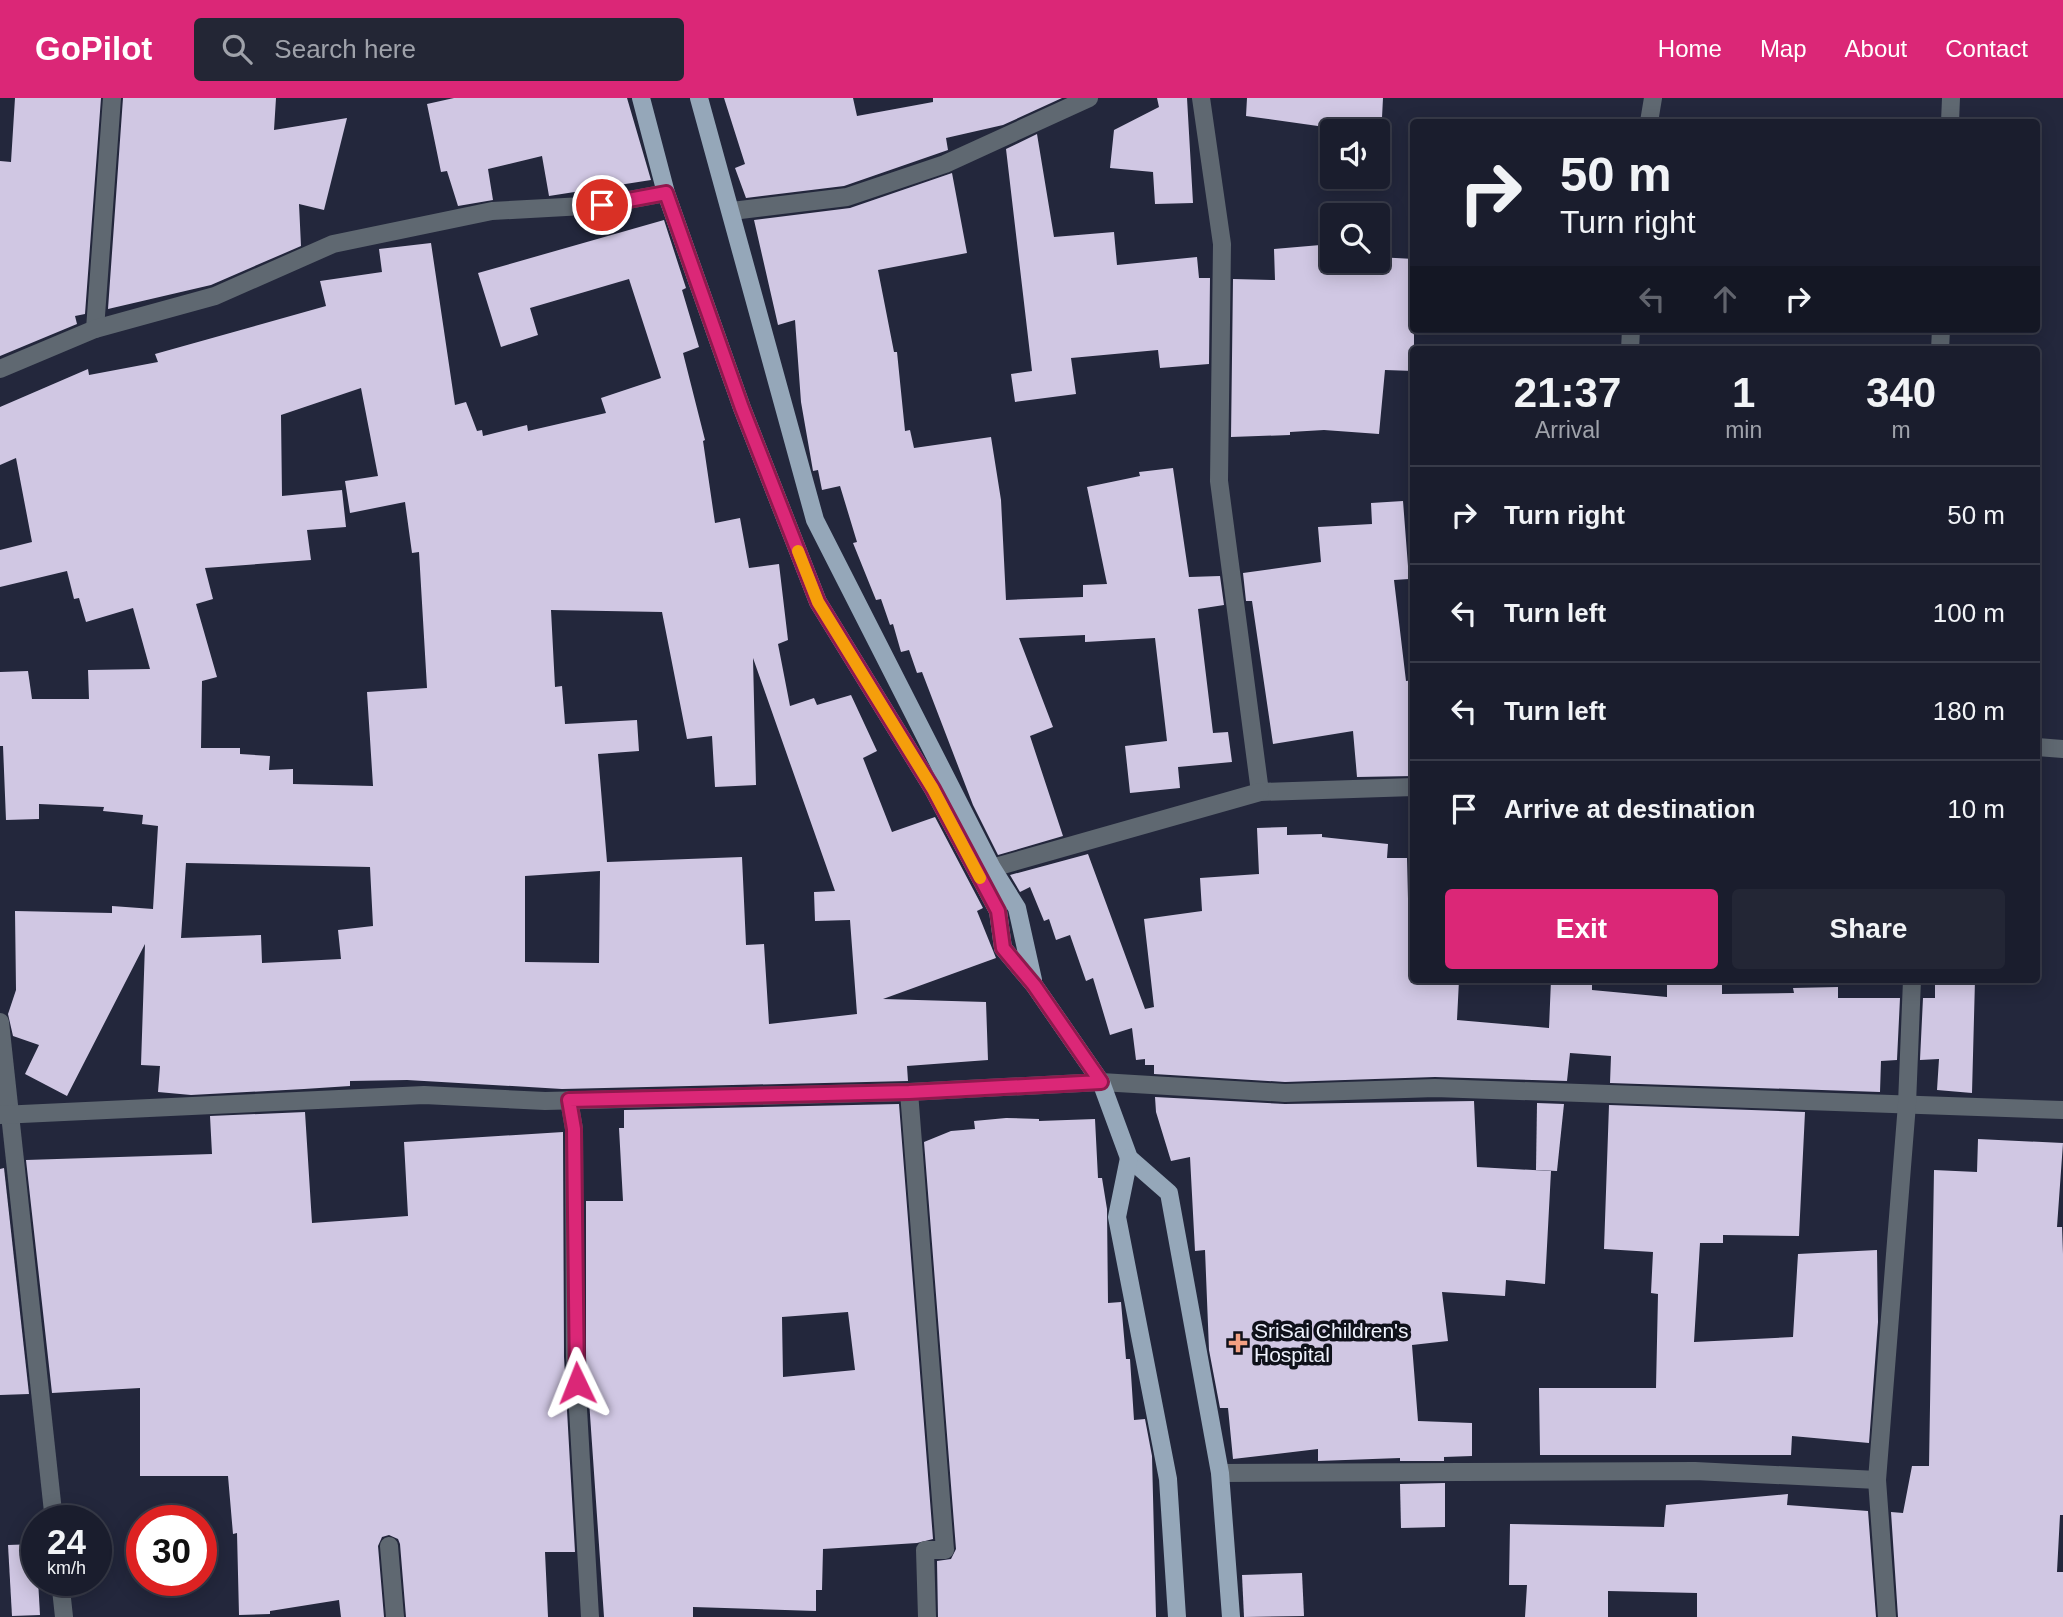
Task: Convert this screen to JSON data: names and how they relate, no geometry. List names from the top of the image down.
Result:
{
  "places": {
    "health": ["SriSai Children's Hospital"]
  },
  "page": {
    "header": "GoPilot",
    "search": "Search here",
    "nav": [
      "Home",
      "Map",
      "About",
      "Contact"
    ],
    "turn": ["50 m", "Turn right"],
    "eta": [
      "21:37",
      "Arrival",
      "1",
      "min",
      "340",
      "m"
    ],
    "list": [
      {
        "name": "Turn right",
        "value": "50 m"
      },
      {
        "name": "Turn left",
        "value": "100 m"
      },
      {
        "name": "Turn left",
        "value": "180 m"
      },
      {
        "name": "Arrive at destination",
        "value": "10 m"
      }
    ],
    "buttons": ["Exit", "Share"],
    "speed": "24 km/h",
    "limit": "30"
  }
}
